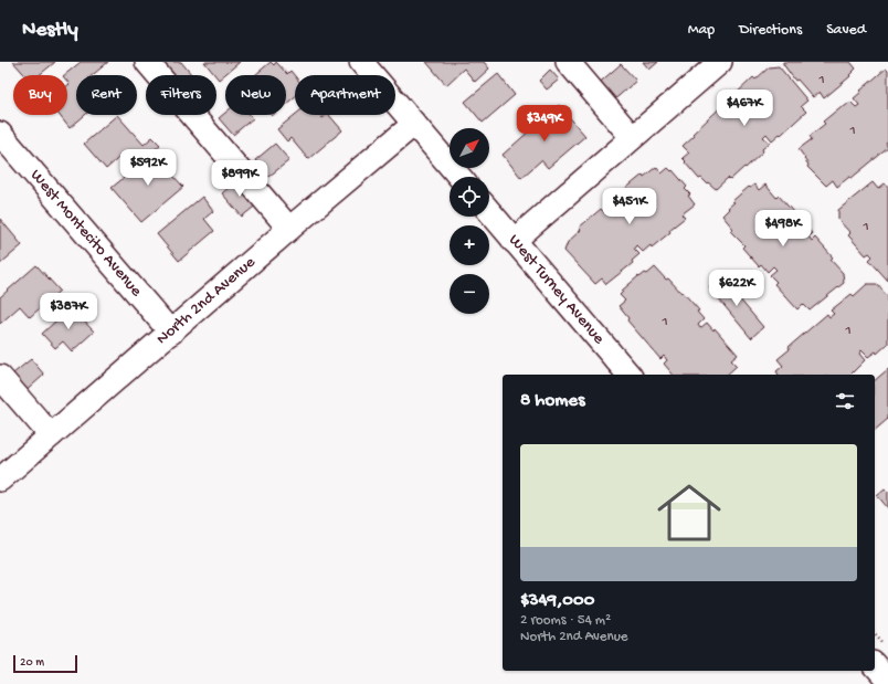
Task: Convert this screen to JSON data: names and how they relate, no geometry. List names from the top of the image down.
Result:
{
  "streets": {
    "street": ["West Montecito Avenue", "West Turney Avenue", "North 2nd Avenue"]
  },
  "crossings": [
    ["West Montecito Avenue", "North 2nd Avenue"]
  ],
  "house_numbers": [
    "1",
    "1",
    "1",
    "1",
    "1"
  ],
  "scale_bar": "20 m",
  "north": "top right",
  "page": {
    "header": "Nestly",
    "nav": ["Map", "Directions", "Saved"],
    "chip": [
      "Buy",
      "Rent",
      "Filters",
      "New",
      "Apartment"
    ],
    "price": [
      "$467K",
      "$349K",
      "$592K",
      "$899K",
      "$451K",
      "$498K",
      "$622K",
      "$387K"
    ],
    "map_buttons": ["+", "−"],
    "heading": "8 homes",
    "list": [
      {
        "name": "$349,000",
        "note": "2 rooms · 54 m² · North 2nd Avenue"
      }
    ],
    "scale": "20 m"
  }
}
